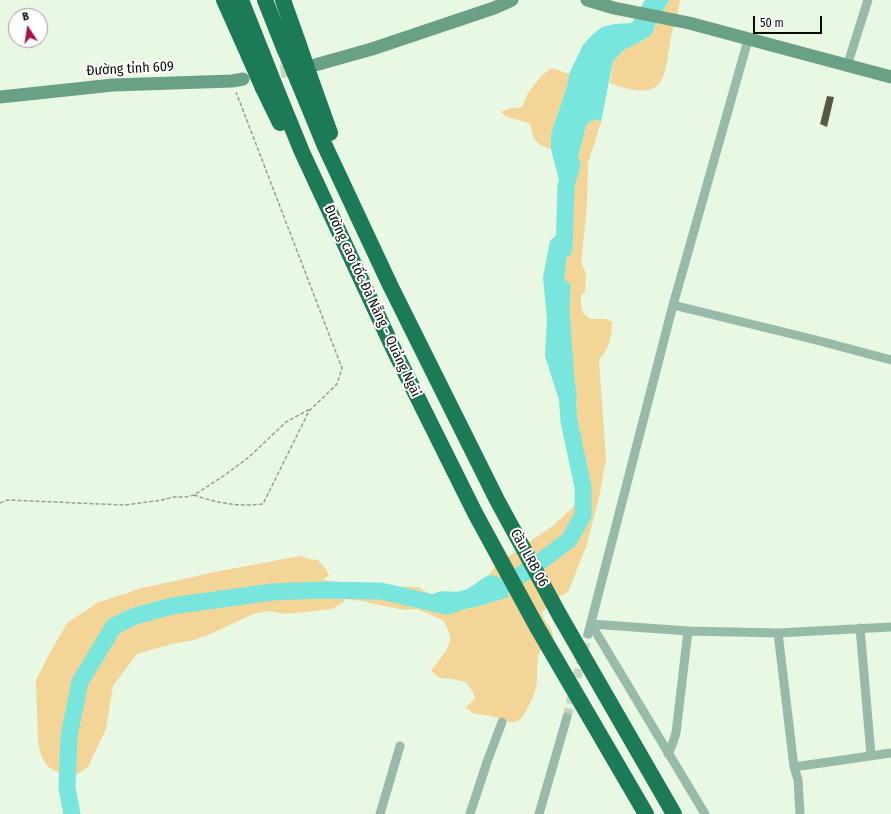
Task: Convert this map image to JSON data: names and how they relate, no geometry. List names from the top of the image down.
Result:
{
  "streets": {
    "highway": ["Đường cao tốc Đà Nẵng - Quảng Ngãi", "Cầu LRB 06"],
    "main road": ["Đường tỉnh 609"]
  },
  "crossings": [
    ["Đường cao tốc Đà Nẵng - Quảng Ngãi", "Cầu LRB 06"]
  ],
  "scale_bar": "50 m",
  "north": "top"
}
